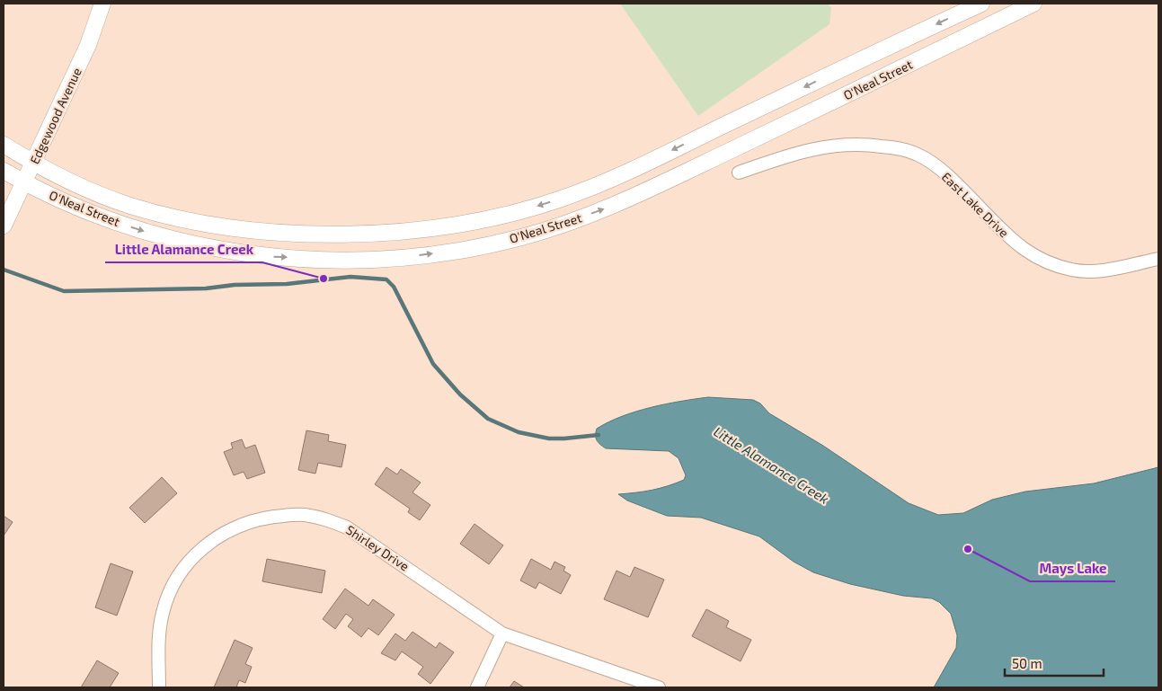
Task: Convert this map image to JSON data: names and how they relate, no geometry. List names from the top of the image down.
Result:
{
  "streets": {
    "street": [
      "O'Neal Street",
      "Edgewood Avenue",
      "East Lake Drive",
      "Shirley Drive"
    ]
  },
  "crossings": [
    ["O'Neal Street", "Edgewood Avenue"]
  ],
  "water": ["Little Alamance Creek"],
  "places": ["Little Alamance Creek", "Mays Lake"],
  "scale_bar": "50 m"
}
